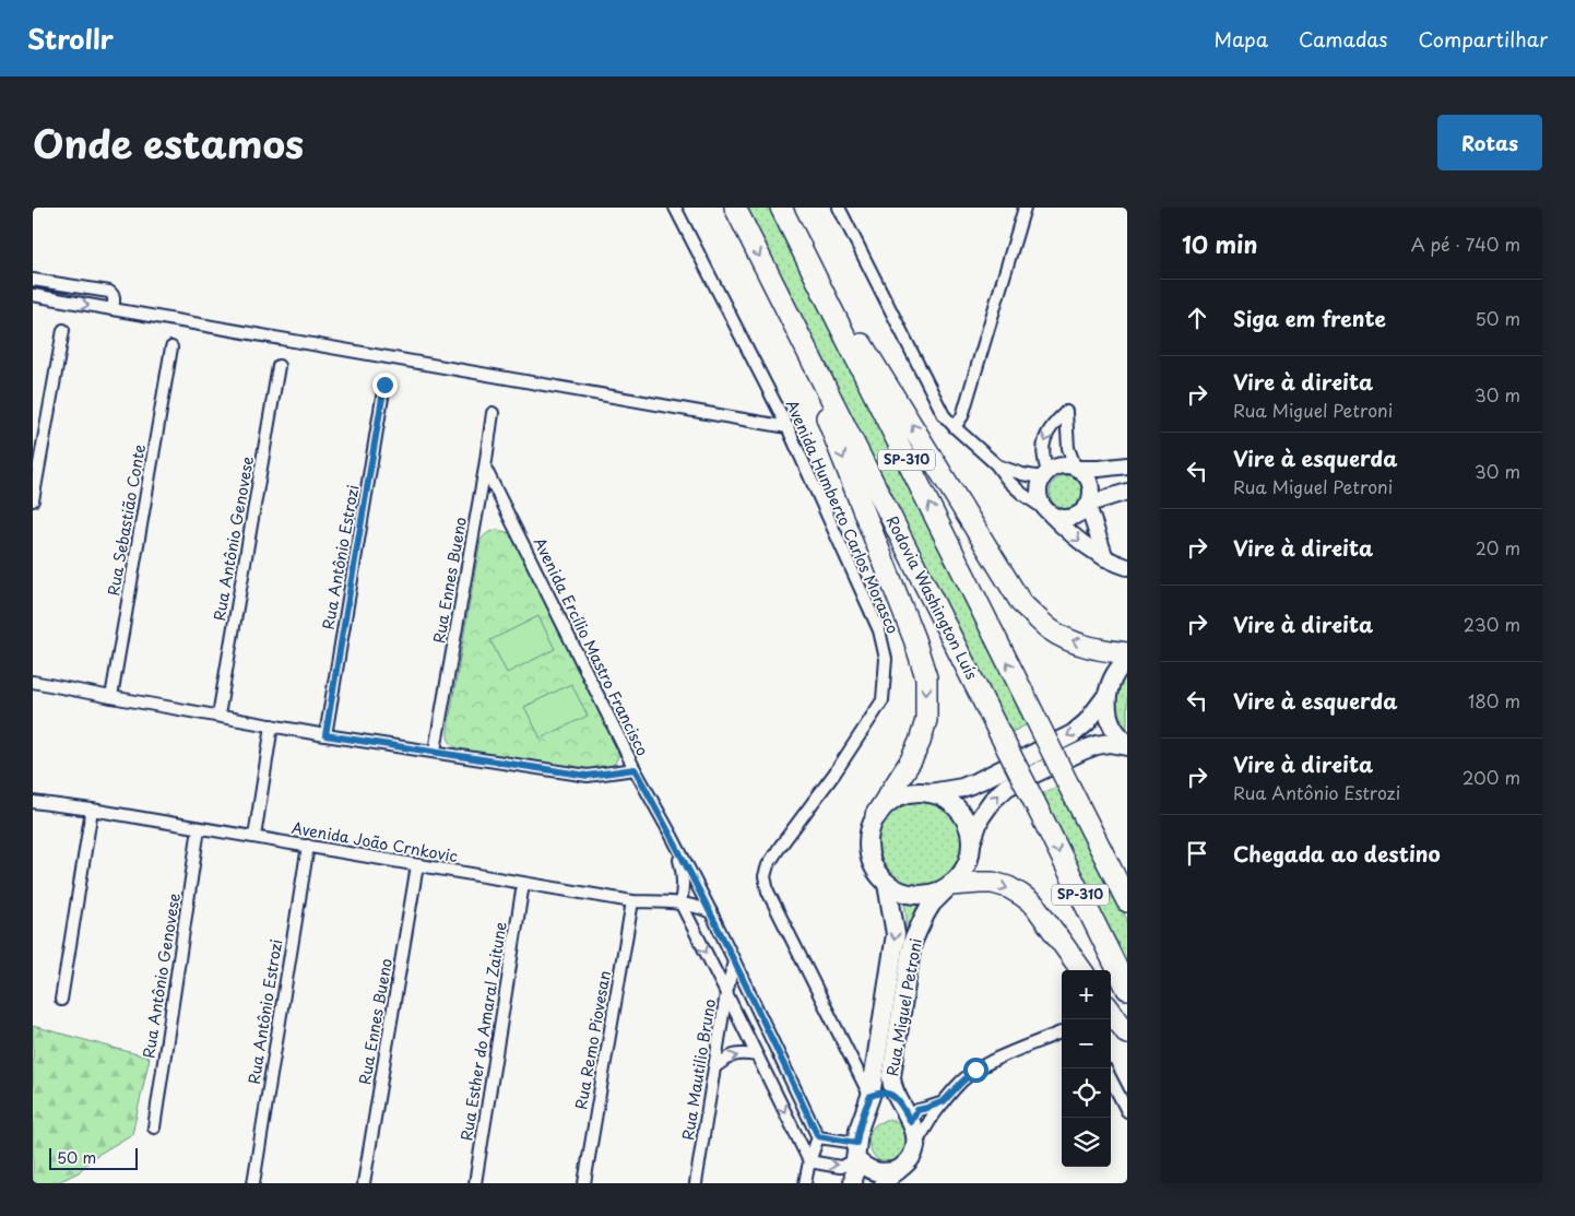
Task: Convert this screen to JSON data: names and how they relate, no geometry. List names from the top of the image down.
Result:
{
  "streets": {
    "highway": ["SP-310", "Rodovia Washington Luís"],
    "main road": ["Rua Miguel Petroni"],
    "street": [
      "Avenida Humberto Carlos Morasco",
      "Rua Sebastião Conte",
      "Rua Antônio Genovese",
      "Rua Antônio Estrozi",
      "Rua Ennes Bueno",
      "Avenida Ercílio Mastro Francisco",
      "Avenida João Crnkovic",
      "Rua Esther do Amaral Zaitune",
      "Rua Remo Piovesan",
      "Rua Mautilio Bruno"
    ]
  },
  "crossings": [
    ["Avenida Humberto Carlos Morasco", "Rua Miguel Petroni"],
    ["Rua Antônio Genovese", "Avenida João Crnkovic"],
    ["Rua Antônio Estrozi", "Avenida João Crnkovic"],
    ["Rua Ennes Bueno", "Avenida Ercílio Mastro Francisco"],
    ["Rua Ennes Bueno", "Avenida João Crnkovic"],
    ["Avenida Ercílio Mastro Francisco", "Avenida João Crnkovic"],
    ["Avenida Ercílio Mastro Francisco", "Rua Mautilio Bruno"],
    ["Avenida João Crnkovic", "Rua Esther do Amaral Zaitune"],
    ["Avenida João Crnkovic", "Rua Remo Piovesan"]
  ],
  "scale_bar": "50 m",
  "page": {
    "header": "Strollr",
    "nav": ["Mapa", "Camadas", "Compartilhar"],
    "title": "Onde estamos",
    "buttons": "Rotas",
    "heading": ["10 min", "A pé · 740 m"],
    "list": [
      ["Siga em frente", "50 m"],
      ["Vire à direita", "Rua Miguel Petroni", "30 m"],
      ["Vire à esquerda", "Rua Miguel Petroni", "30 m"],
      ["Vire à direita", "20 m"],
      ["Vire à direita", "230 m"],
      ["Vire à esquerda", "180 m"],
      ["Vire à direita", "Rua Antônio Estrozi", "200 m"],
      "Chegada ao destino"
    ],
    "map_buttons": ["+", "−"],
    "scale": "50 m"
  }
}
